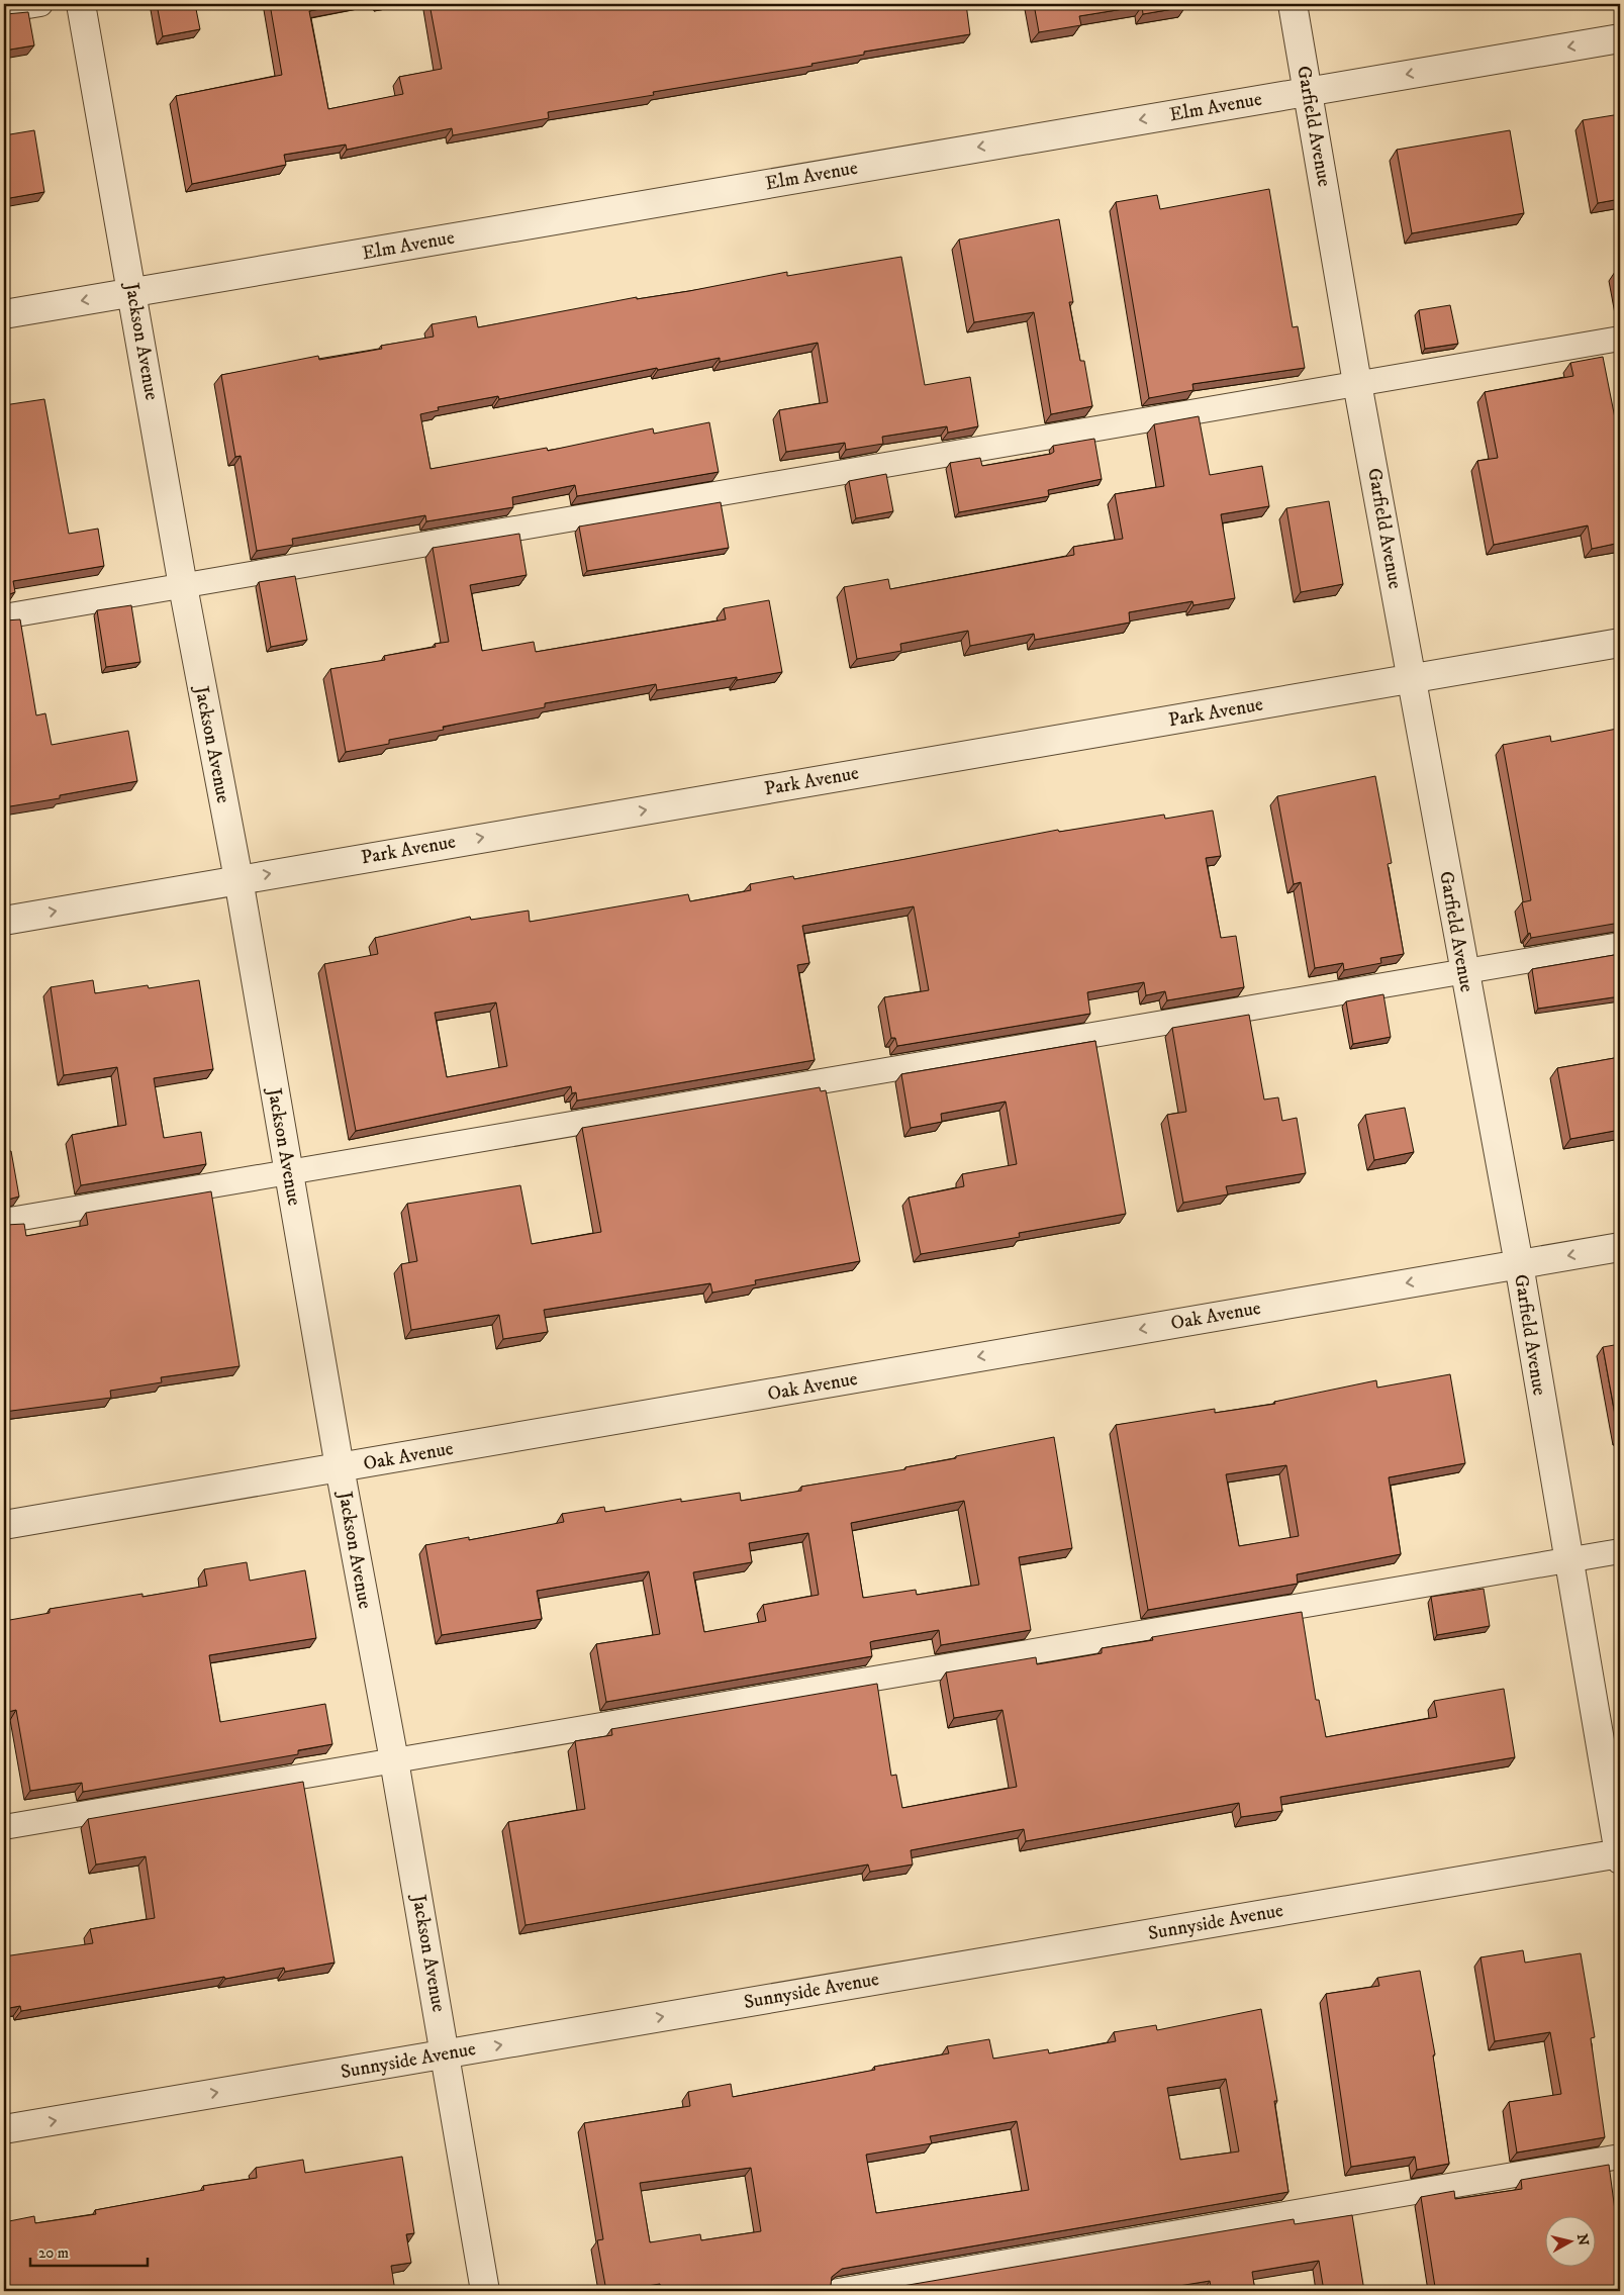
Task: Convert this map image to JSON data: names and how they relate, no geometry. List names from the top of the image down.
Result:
{
  "streets": {
    "street": [
      "Elm Avenue",
      "Garfield Avenue",
      "Jackson Avenue",
      "Park Avenue",
      "Oak Avenue",
      "Sunnyside Avenue"
    ]
  },
  "crossings": [
    ["Elm Avenue", "Garfield Avenue"],
    ["Elm Avenue", "Jackson Avenue"],
    ["Garfield Avenue", "Park Avenue"],
    ["Garfield Avenue", "Oak Avenue"],
    ["Garfield Avenue", "Sunnyside Avenue"],
    ["Jackson Avenue", "Park Avenue"],
    ["Jackson Avenue", "Oak Avenue"],
    ["Jackson Avenue", "Sunnyside Avenue"]
  ],
  "one_way": [
    "Elm Avenue",
    "Park Avenue",
    "Oak Avenue",
    "Sunnyside Avenue"
  ],
  "scale_bar": "20 m",
  "north": "right"
}
